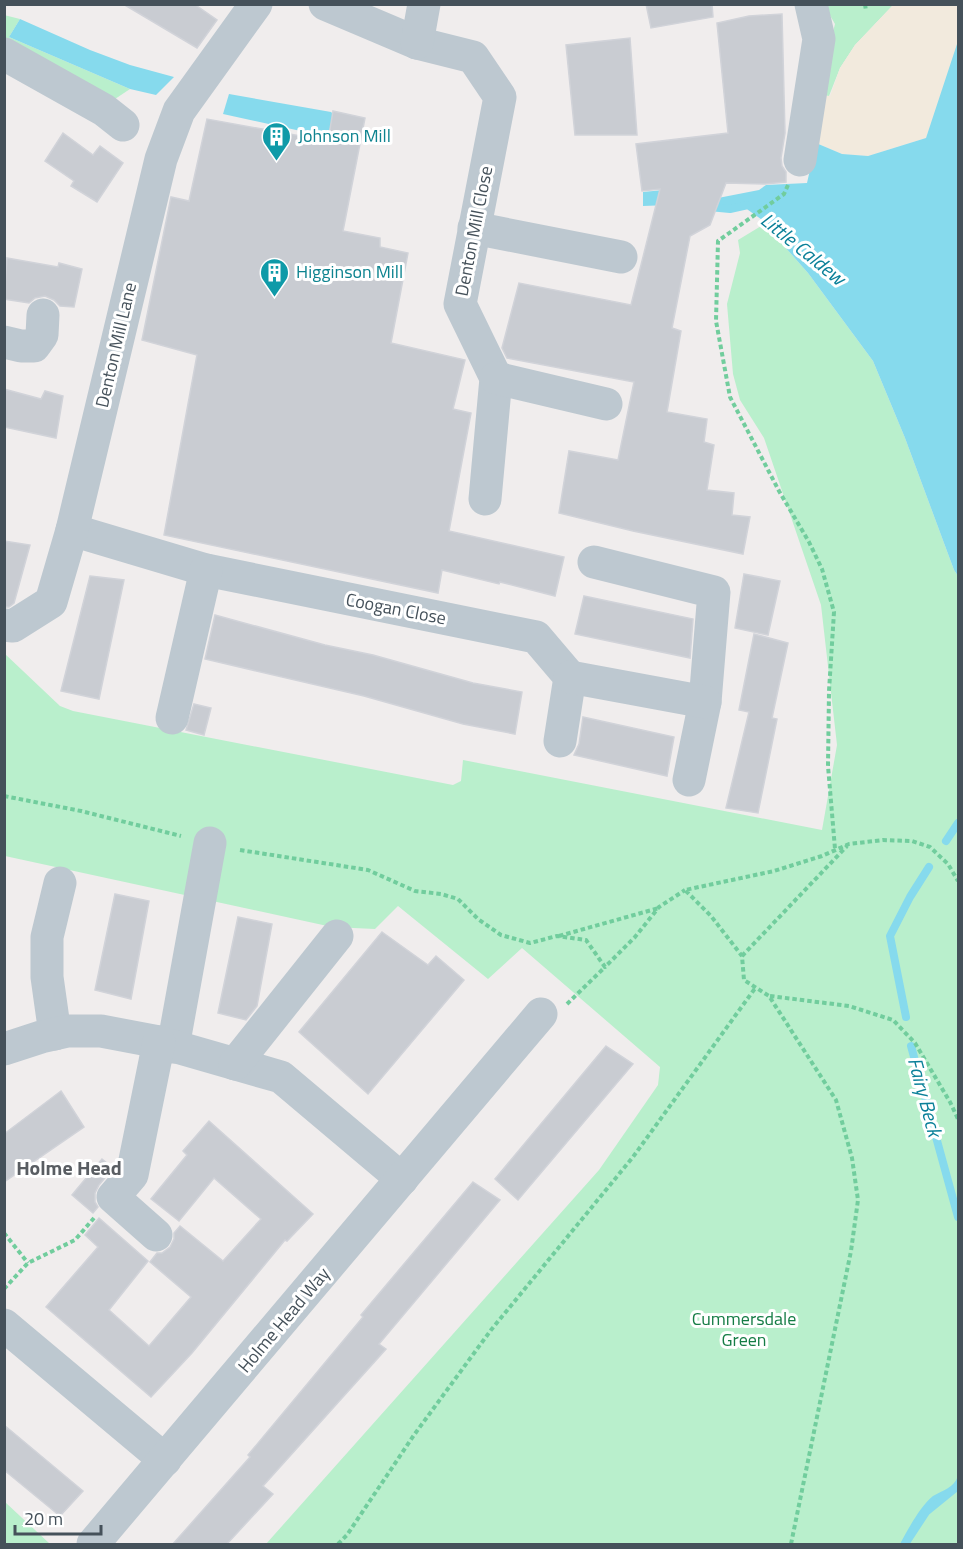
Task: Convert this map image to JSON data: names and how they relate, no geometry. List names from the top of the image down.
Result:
{
  "streets": {
    "street": [
      "Denton Mill Close",
      "Denton Mill Lane",
      "Coogan Close",
      "Holme Head Way"
    ]
  },
  "crossings": [
    ["Denton Mill Lane", "Coogan Close"]
  ],
  "districts": ["Holme Head"],
  "water": ["Little Caldew", "Fairy Beck"],
  "parks": ["Cummersdale Green"],
  "places": {
    "building": ["Johnson Mill", "Higginson Mill"]
  },
  "scale_bar": "20 m"
}
